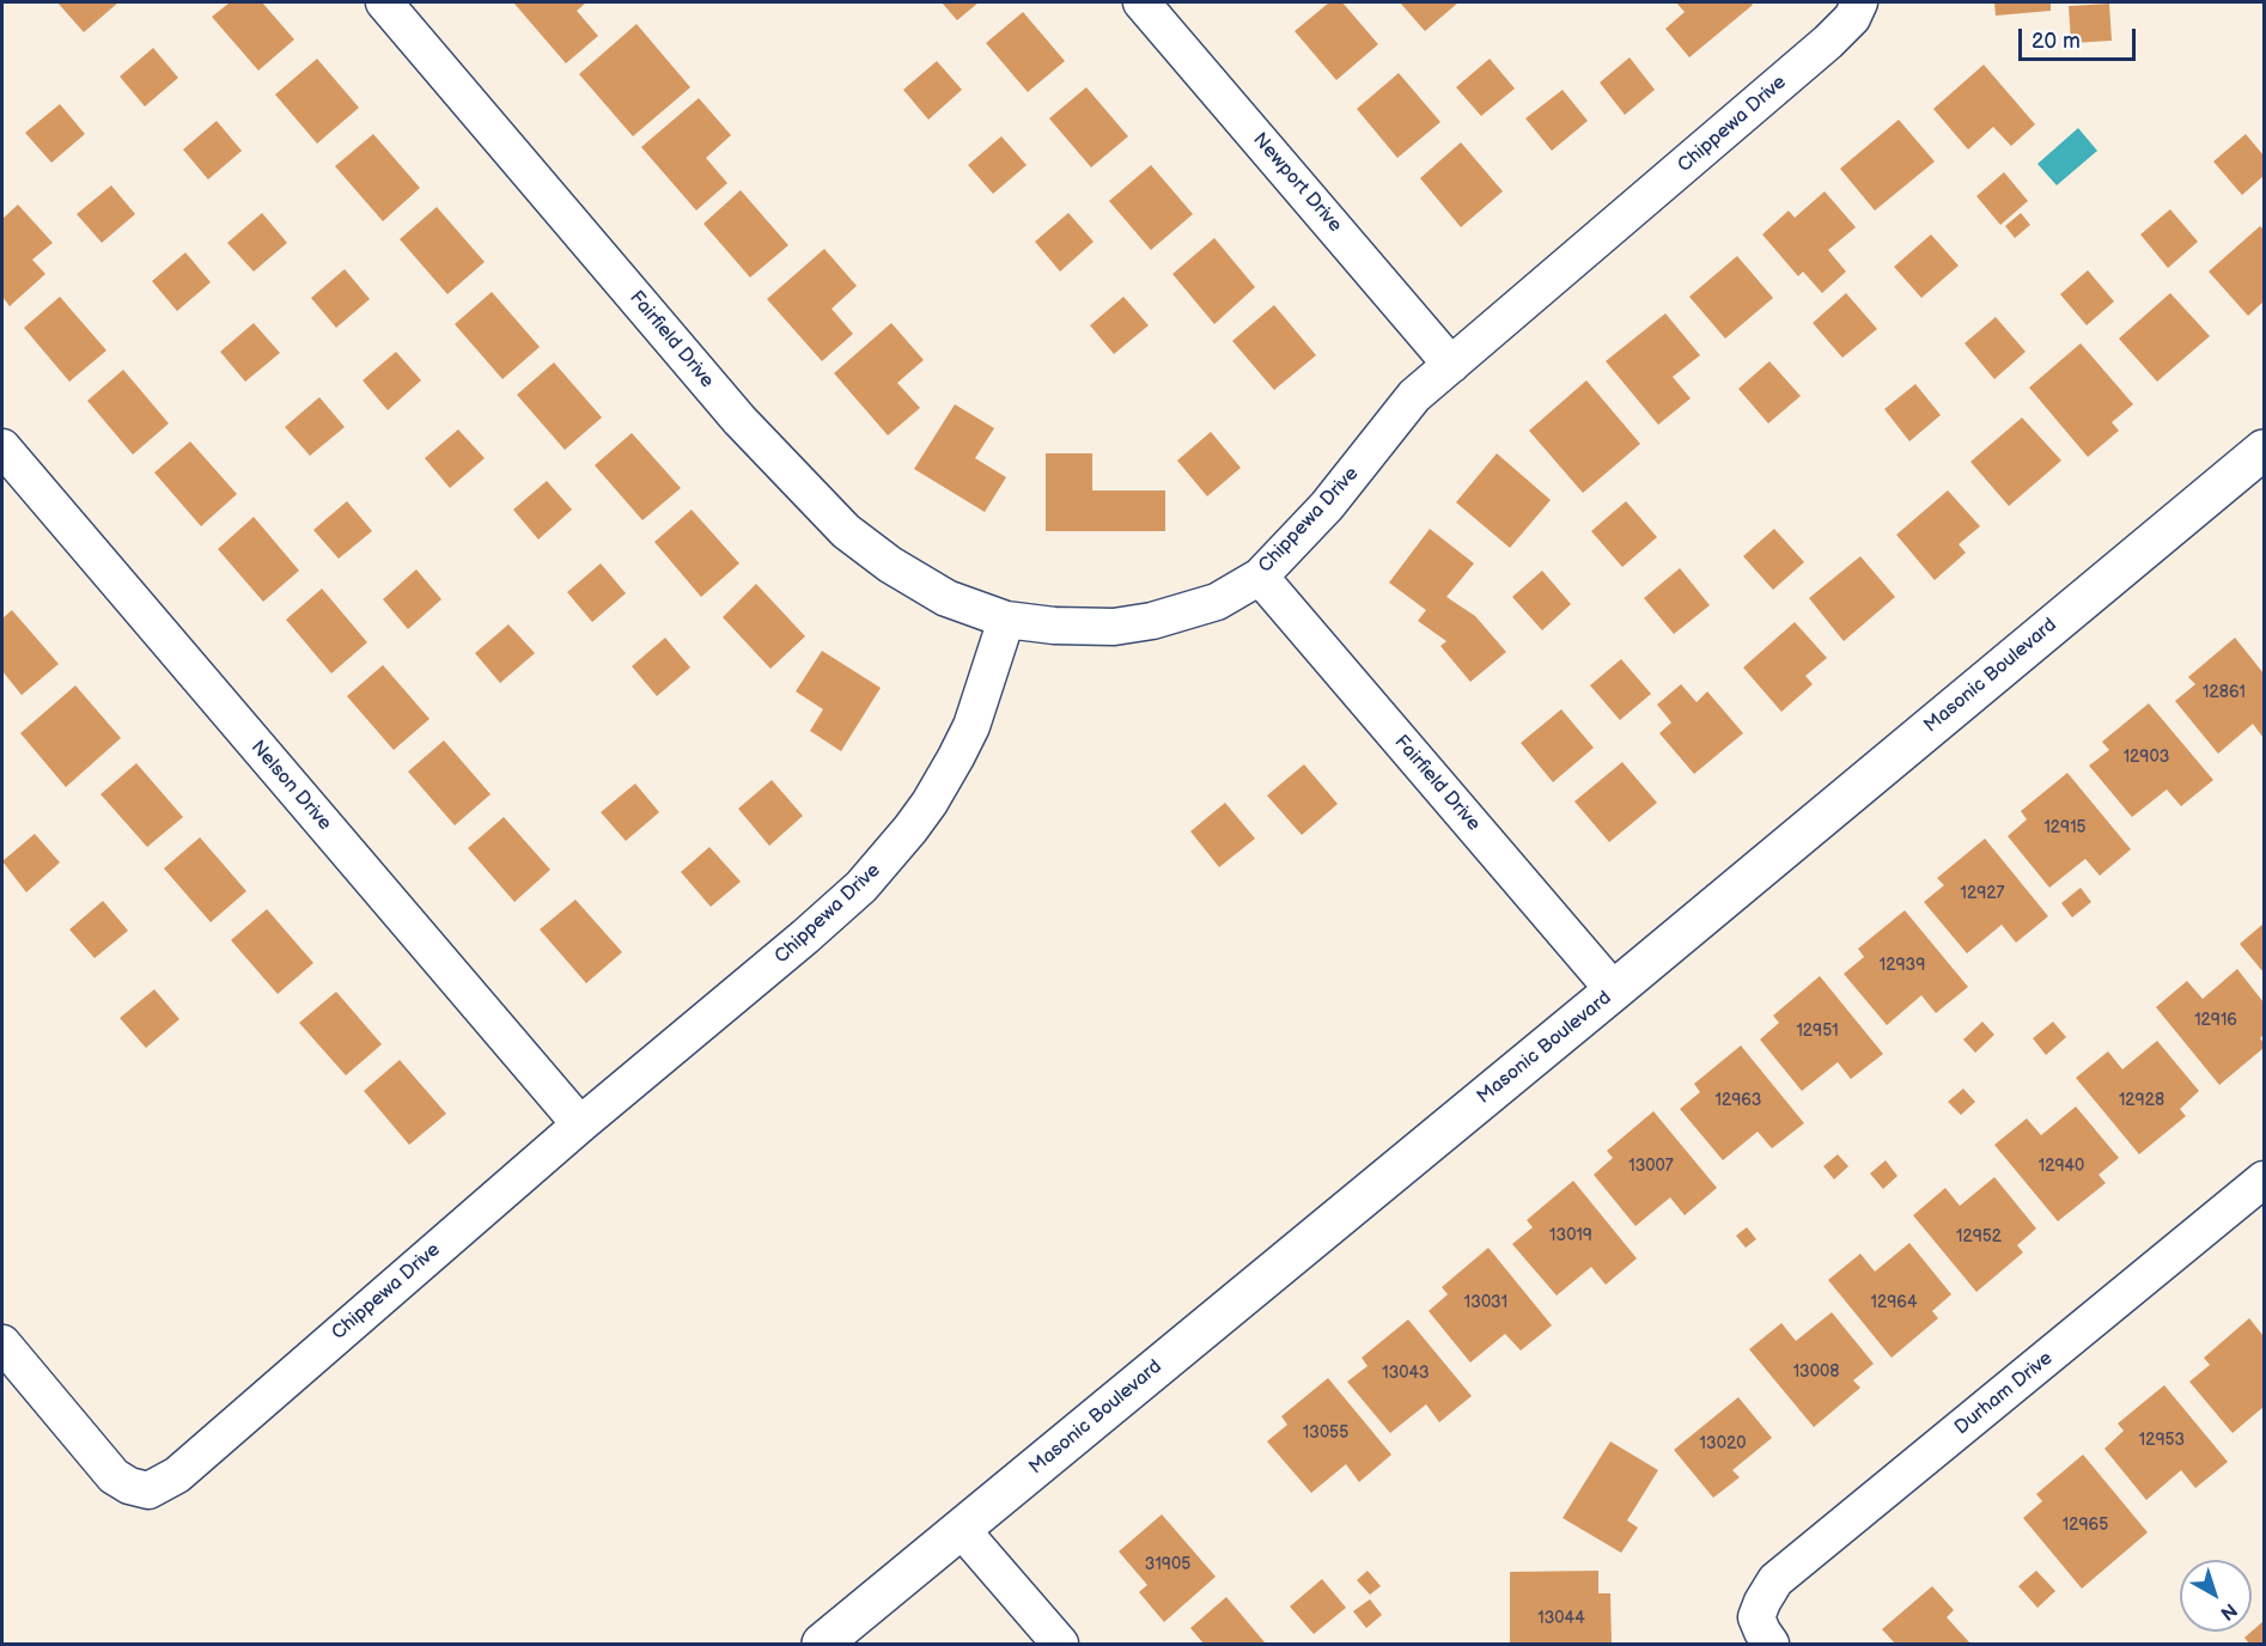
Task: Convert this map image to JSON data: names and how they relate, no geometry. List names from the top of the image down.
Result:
{
  "streets": {
    "street": [
      "Chippewa Drive",
      "Newport Drive",
      "Fairfield Drive",
      "Masonic Boulevard",
      "Nelson Drive",
      "Durham Drive"
    ]
  },
  "crossings": [
    ["Chippewa Drive", "Newport Drive"],
    ["Chippewa Drive", "Fairfield Drive"],
    ["Chippewa Drive", "Nelson Drive"],
    ["Fairfield Drive", "Masonic Boulevard"]
  ],
  "house_numbers": [
    "12861",
    "12903",
    "12915",
    "12927",
    "12939",
    "12916",
    "12951",
    "12963",
    "12928",
    "13007",
    "12940",
    "13019",
    "12952",
    "13031",
    "12964",
    "13008",
    "13043",
    "13055",
    "12953",
    "13020",
    "12965",
    "31905",
    "13044"
  ],
  "scale_bar": "20 m",
  "north": "bottom right"
}
